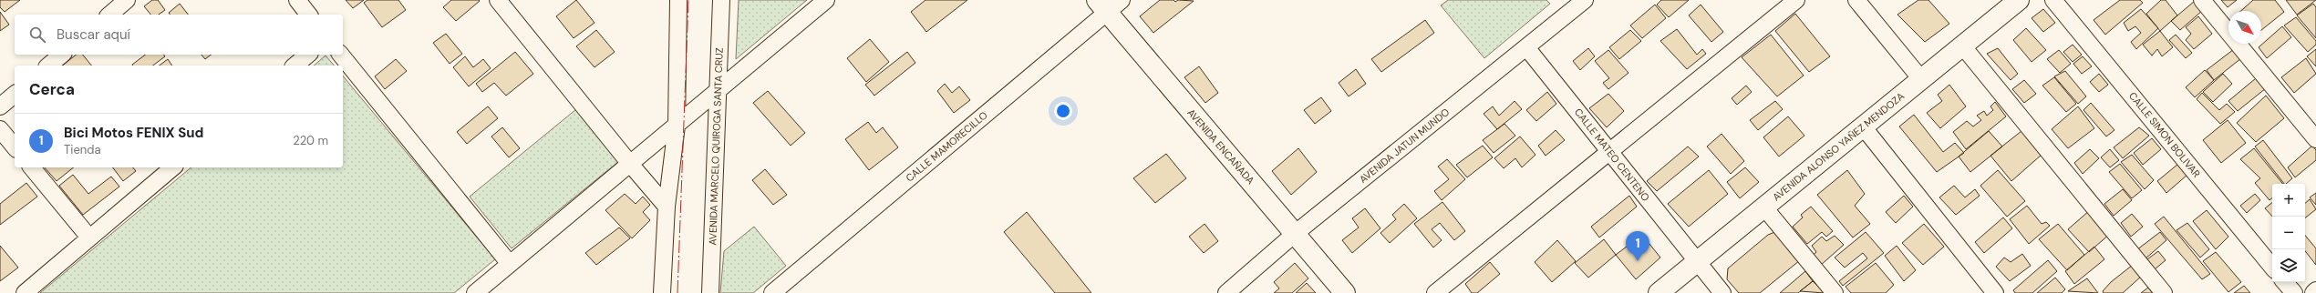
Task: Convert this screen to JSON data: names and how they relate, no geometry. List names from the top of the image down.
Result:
{
  "streets": {
    "main road": ["AVENIDA ENCAÑADA", "AVENIDA ALONSO YAÑEZ MENDOZA"],
    "street": [
      "CALLE SIMON BOLIVAR",
      "AVENIDA JATUN MUNDO",
      "AVENIDA MARCELO QUIROGA SANTA CRUZ",
      "CALLE MAMORECILLO",
      "CALLE MATEO CENTENO"
    ]
  },
  "crossings": [
    ["AVENIDA JATUN MUNDO", "AVENIDA ENCAÑADA"],
    ["AVENIDA JATUN MUNDO", "CALLE MATEO CENTENO"],
    ["CALLE MAMORECILLO", "AVENIDA ENCAÑADA"],
    ["AVENIDA ALONSO YAÑEZ MENDOZA", "CALLE MATEO CENTENO"]
  ],
  "north": "bottom right",
  "page": {
    "search": "Buscar aquí",
    "heading": "Cerca",
    "list": [
      {
        "mark": "1",
        "name": "Bici Motos FENIX Sud",
        "note": "Tienda",
        "value": "220 m"
      }
    ],
    "map_buttons": ["+", "−"],
    "pins": "1"
  }
}
